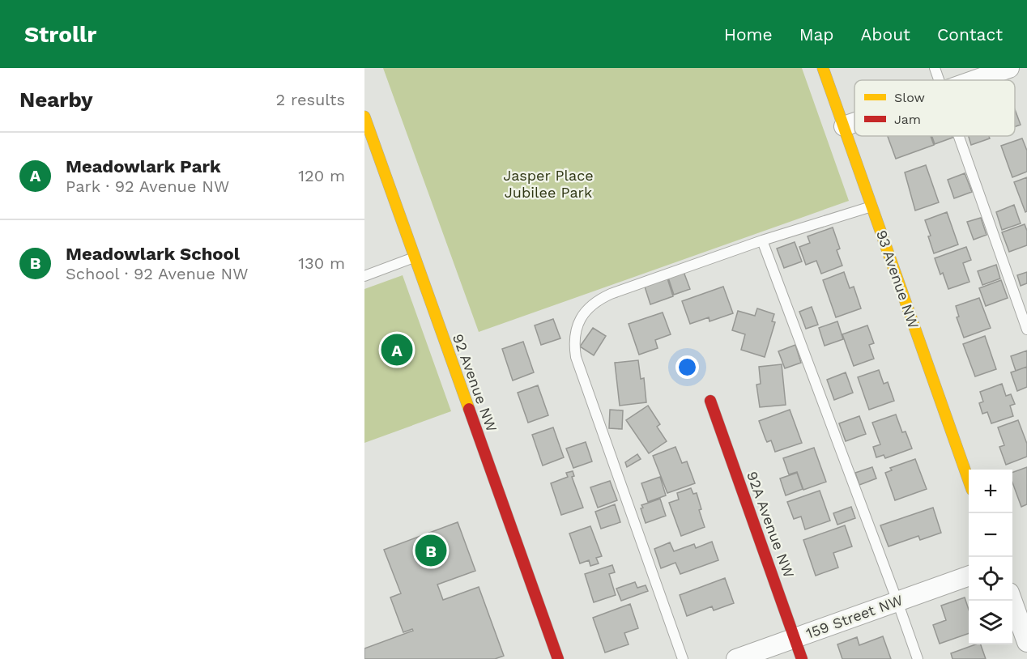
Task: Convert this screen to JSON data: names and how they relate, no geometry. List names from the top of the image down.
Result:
{
  "streets": {
    "street": [
      "93 Avenue NW",
      "92 Avenue NW",
      "92A Avenue NW",
      "159 Street NW"
    ]
  },
  "crossings": [
    ["92A Avenue NW", "159 Street NW"]
  ],
  "parks": ["Jasper Place Jubilee Park"],
  "legend": ["Slow", "Jam"],
  "page": {
    "header": "Strollr",
    "nav": [
      "Home",
      "Map",
      "About",
      "Contact"
    ],
    "heading": ["Nearby", "2 results"],
    "list": [
      {
        "mark": "A",
        "name": "Meadowlark Park",
        "note": "Park · 92 Avenue NW",
        "value": "120 m"
      },
      {
        "mark": "B",
        "name": "Meadowlark School",
        "note": "School · 92 Avenue NW",
        "value": "130 m"
      }
    ],
    "pins": ["A", "B"],
    "map_buttons": ["+", "−"]
  }
}
